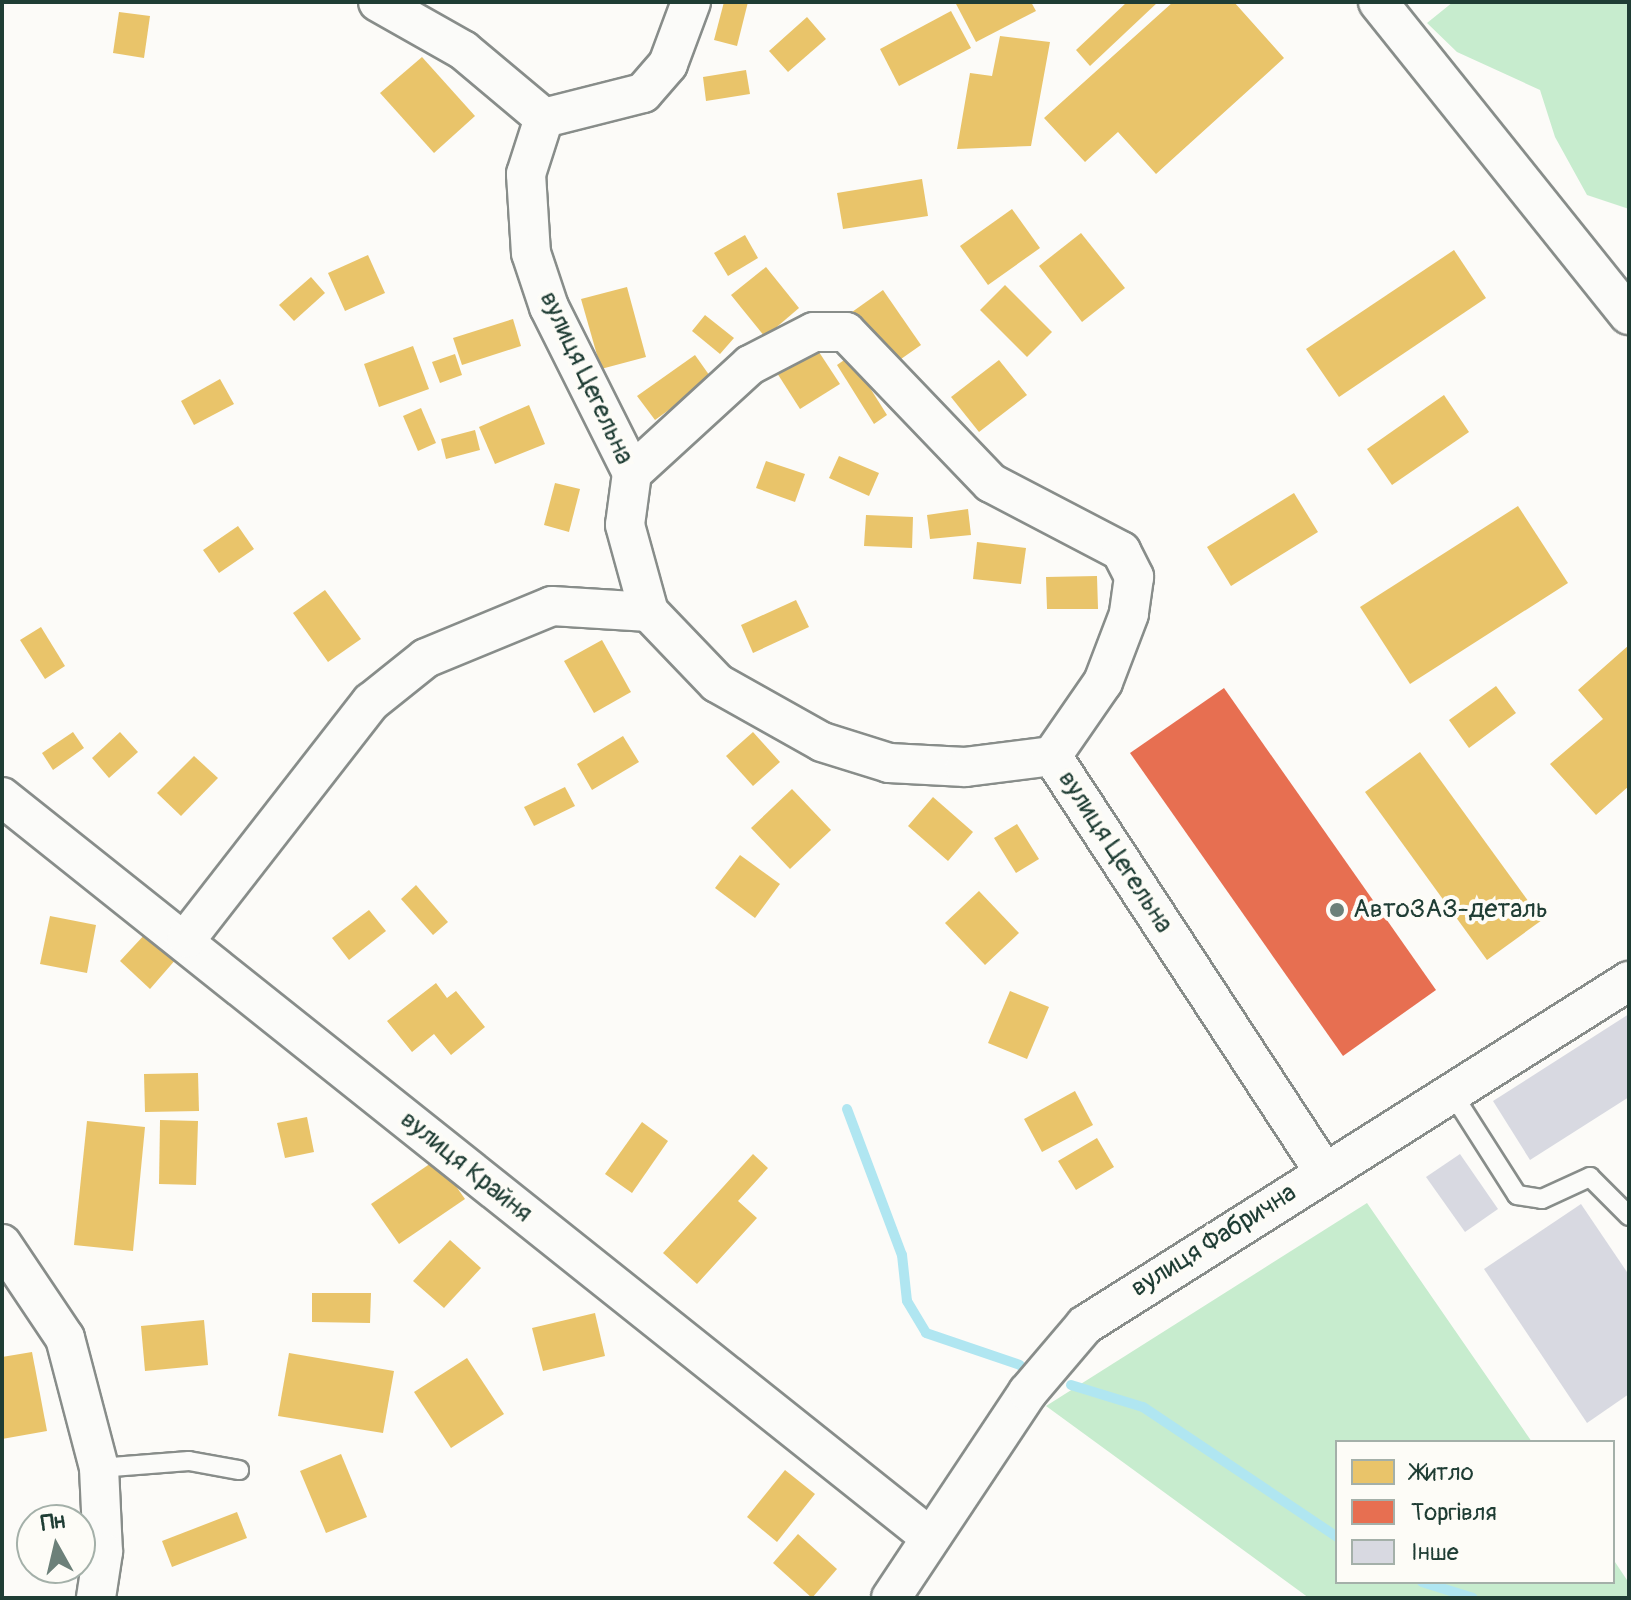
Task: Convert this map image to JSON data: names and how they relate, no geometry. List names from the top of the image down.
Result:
{
  "streets": {
    "street": ["вулиця Цегельна", "вулиця Крайня", "вулиця Фабрична"]
  },
  "crossings": [
    ["вулиця Цегельна", "вулиця Фабрична"],
    ["вулиця Крайня", "вулиця Фабрична"]
  ],
  "places": ["АвтоЗАЗ-деталь"],
  "legend": ["Житло", "Торгівля", "Інше"],
  "north": "top"
}
